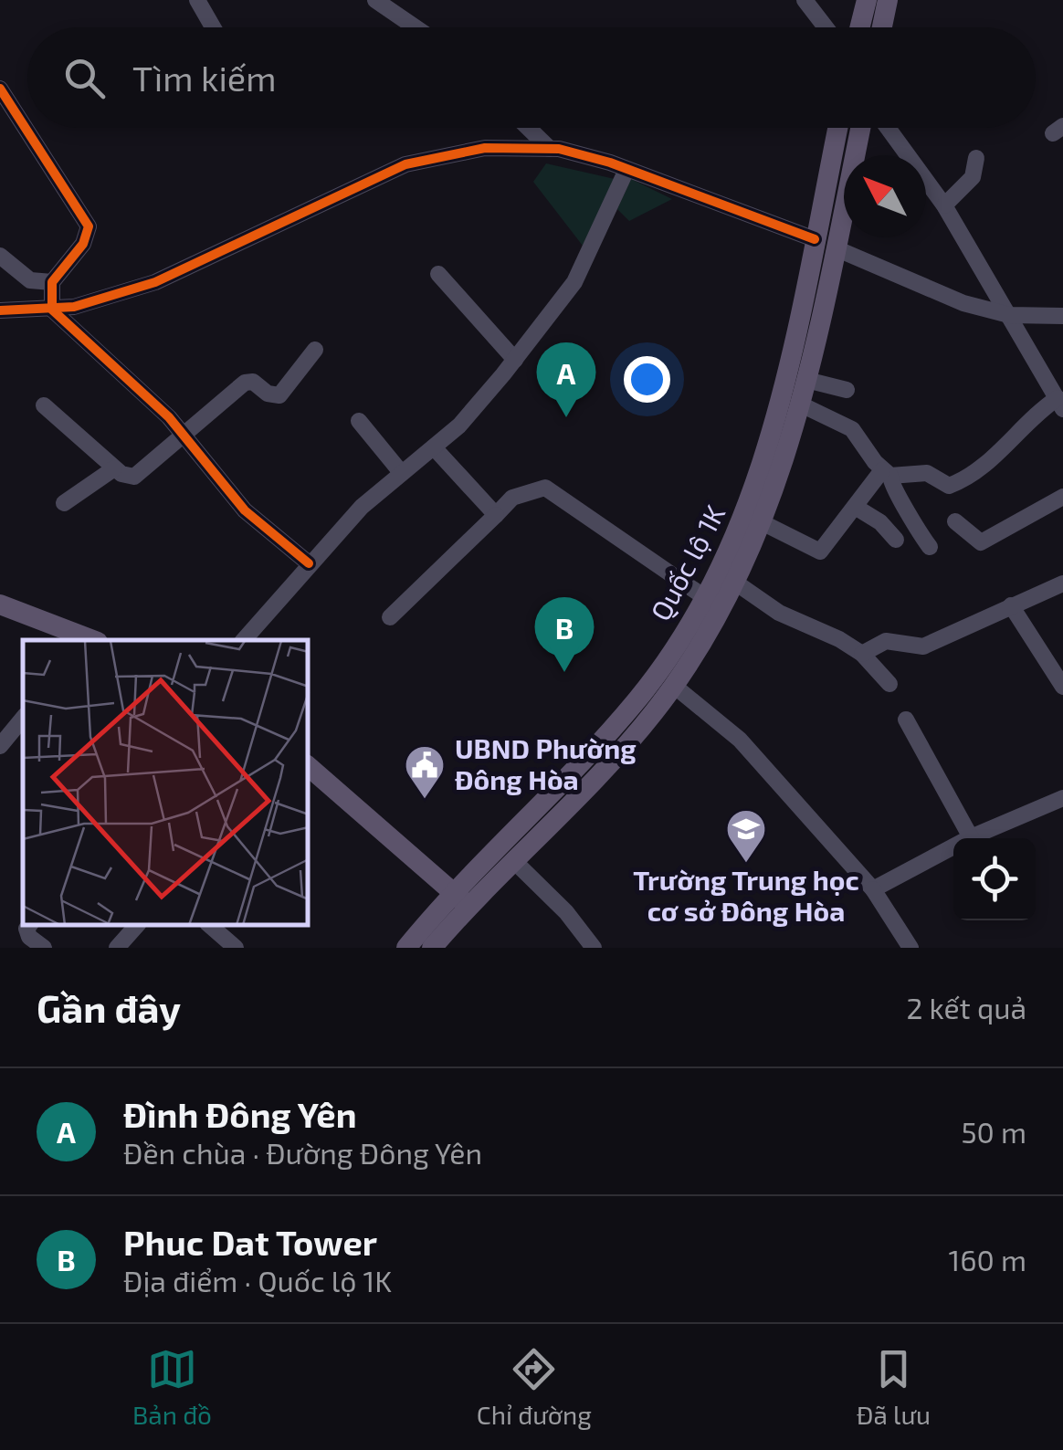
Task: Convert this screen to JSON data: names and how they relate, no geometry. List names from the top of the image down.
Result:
{
  "streets": {
    "main road": ["Quốc lộ 1K"]
  },
  "places": {
    "public building": ["UBND Phường Đông Hòa"],
    "school or university": ["Trường Trung học cơ sở Đông Hòa"]
  },
  "north": "top left",
  "page": {
    "search": "Tìm kiếm",
    "pins": ["A", "B"],
    "heading": ["Gần đây", "2 kết quả"],
    "list": [
      {
        "mark": "A",
        "name": "Đình Đông Yên",
        "note": "Đền chùa · Đường Đông Yên",
        "value": "50 m"
      },
      {
        "mark": "B",
        "name": "Phuc Dat Tower",
        "note": "Địa điểm · Quốc lộ 1K",
        "value": "160 m"
      }
    ],
    "nav": ["Bản đồ", "Chỉ đường", "Đã lưu"]
  }
}
